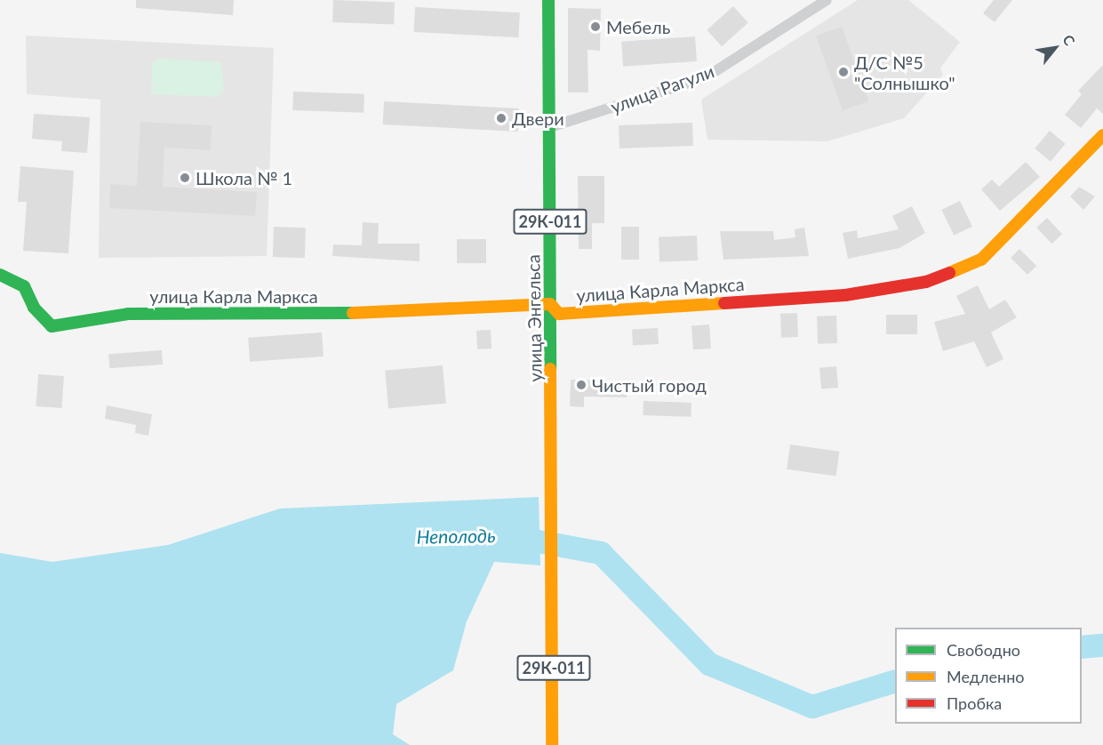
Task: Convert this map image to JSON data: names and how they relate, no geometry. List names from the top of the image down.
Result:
{
  "streets": {
    "street": [
      "улица Рагули",
      "29К-011",
      "улица Карла Маркса",
      "улица Энгельса"
    ]
  },
  "crossings": [
    ["улица Рагули", "улица Энгельса"],
    ["улица Карла Маркса", "улица Энгельса"]
  ],
  "water": ["Неполодь"],
  "places": [
    "Мебель",
    "Д/С №5 \"Солнышко\"",
    "Двери",
    "Школа № 1",
    "Чистый город"
  ],
  "legend": ["Свободно", "Медленно", "Пробка"],
  "north": "top right"
}
